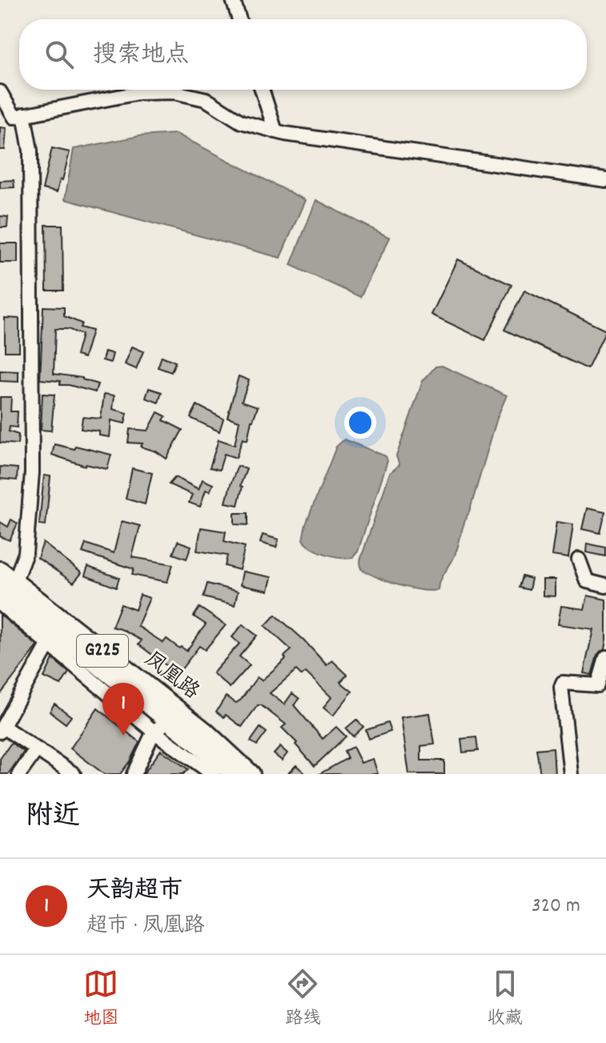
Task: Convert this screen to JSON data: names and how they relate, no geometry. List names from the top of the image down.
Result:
{
  "streets": {
    "highway": ["G225", "凤凰路"]
  },
  "page": {
    "search": "搜索地点",
    "pins": "1",
    "heading": "附近",
    "list": [
      {
        "mark": "1",
        "name": "天韵超市",
        "note": "超市 · 凤凰路",
        "value": "320 m"
      }
    ],
    "nav": ["地图", "路线", "收藏"]
  }
}
